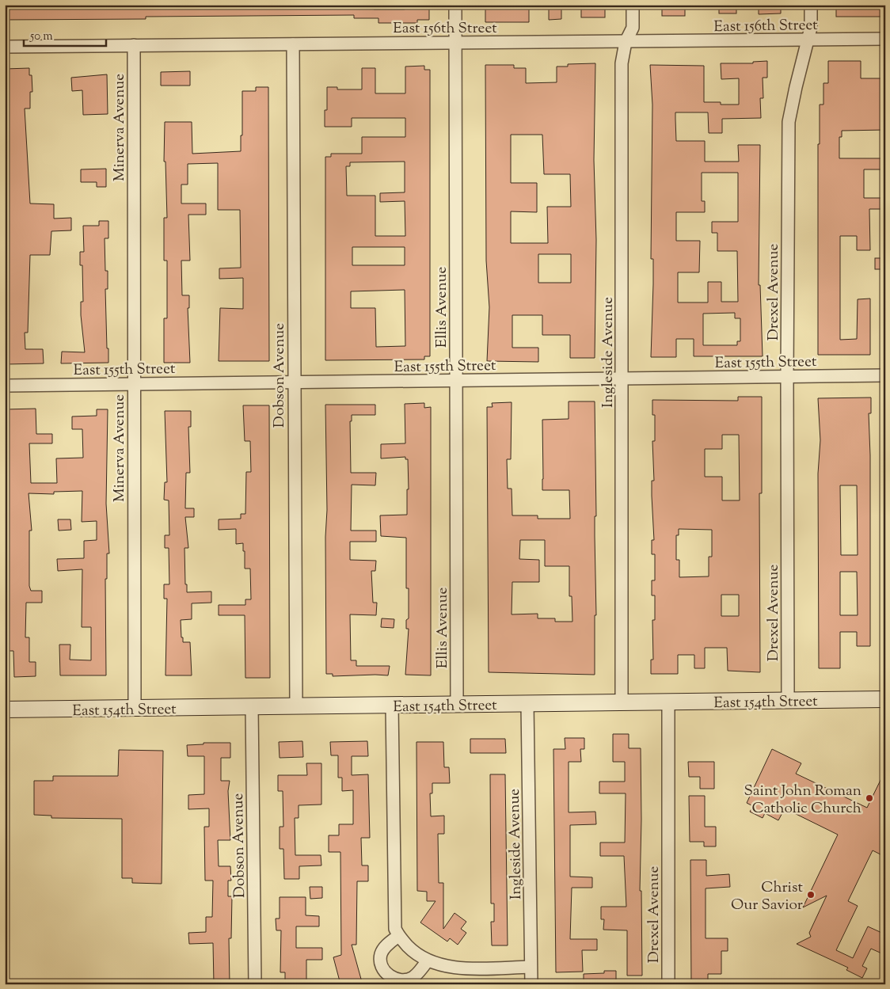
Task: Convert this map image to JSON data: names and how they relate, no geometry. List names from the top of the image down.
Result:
{
  "streets": {
    "street": [
      "East 156th Street",
      "Minerva Avenue",
      "Drexel Avenue",
      "Ellis Avenue",
      "Ingleside Avenue",
      "East 155th Street",
      "Dobson Avenue",
      "East 154th Street"
    ]
  },
  "crossings": [
    ["East 156th Street", "Minerva Avenue"],
    ["East 156th Street", "Drexel Avenue"],
    ["East 156th Street", "Ellis Avenue"],
    ["East 156th Street", "Ingleside Avenue"],
    ["East 156th Street", "Dobson Avenue"],
    ["Minerva Avenue", "East 155th Street"],
    ["Minerva Avenue", "East 154th Street"],
    ["Drexel Avenue", "East 155th Street"],
    ["Drexel Avenue", "East 154th Street"],
    ["Ellis Avenue", "East 155th Street"],
    ["Ellis Avenue", "East 154th Street"],
    ["Ingleside Avenue", "East 155th Street"],
    ["Ingleside Avenue", "East 154th Street"],
    ["East 155th Street", "Dobson Avenue"],
    ["Dobson Avenue", "East 154th Street"]
  ],
  "places": ["Saint John Roman Catholic Church", "Christ Our Savior"],
  "scale_bar": "50 m"
}
